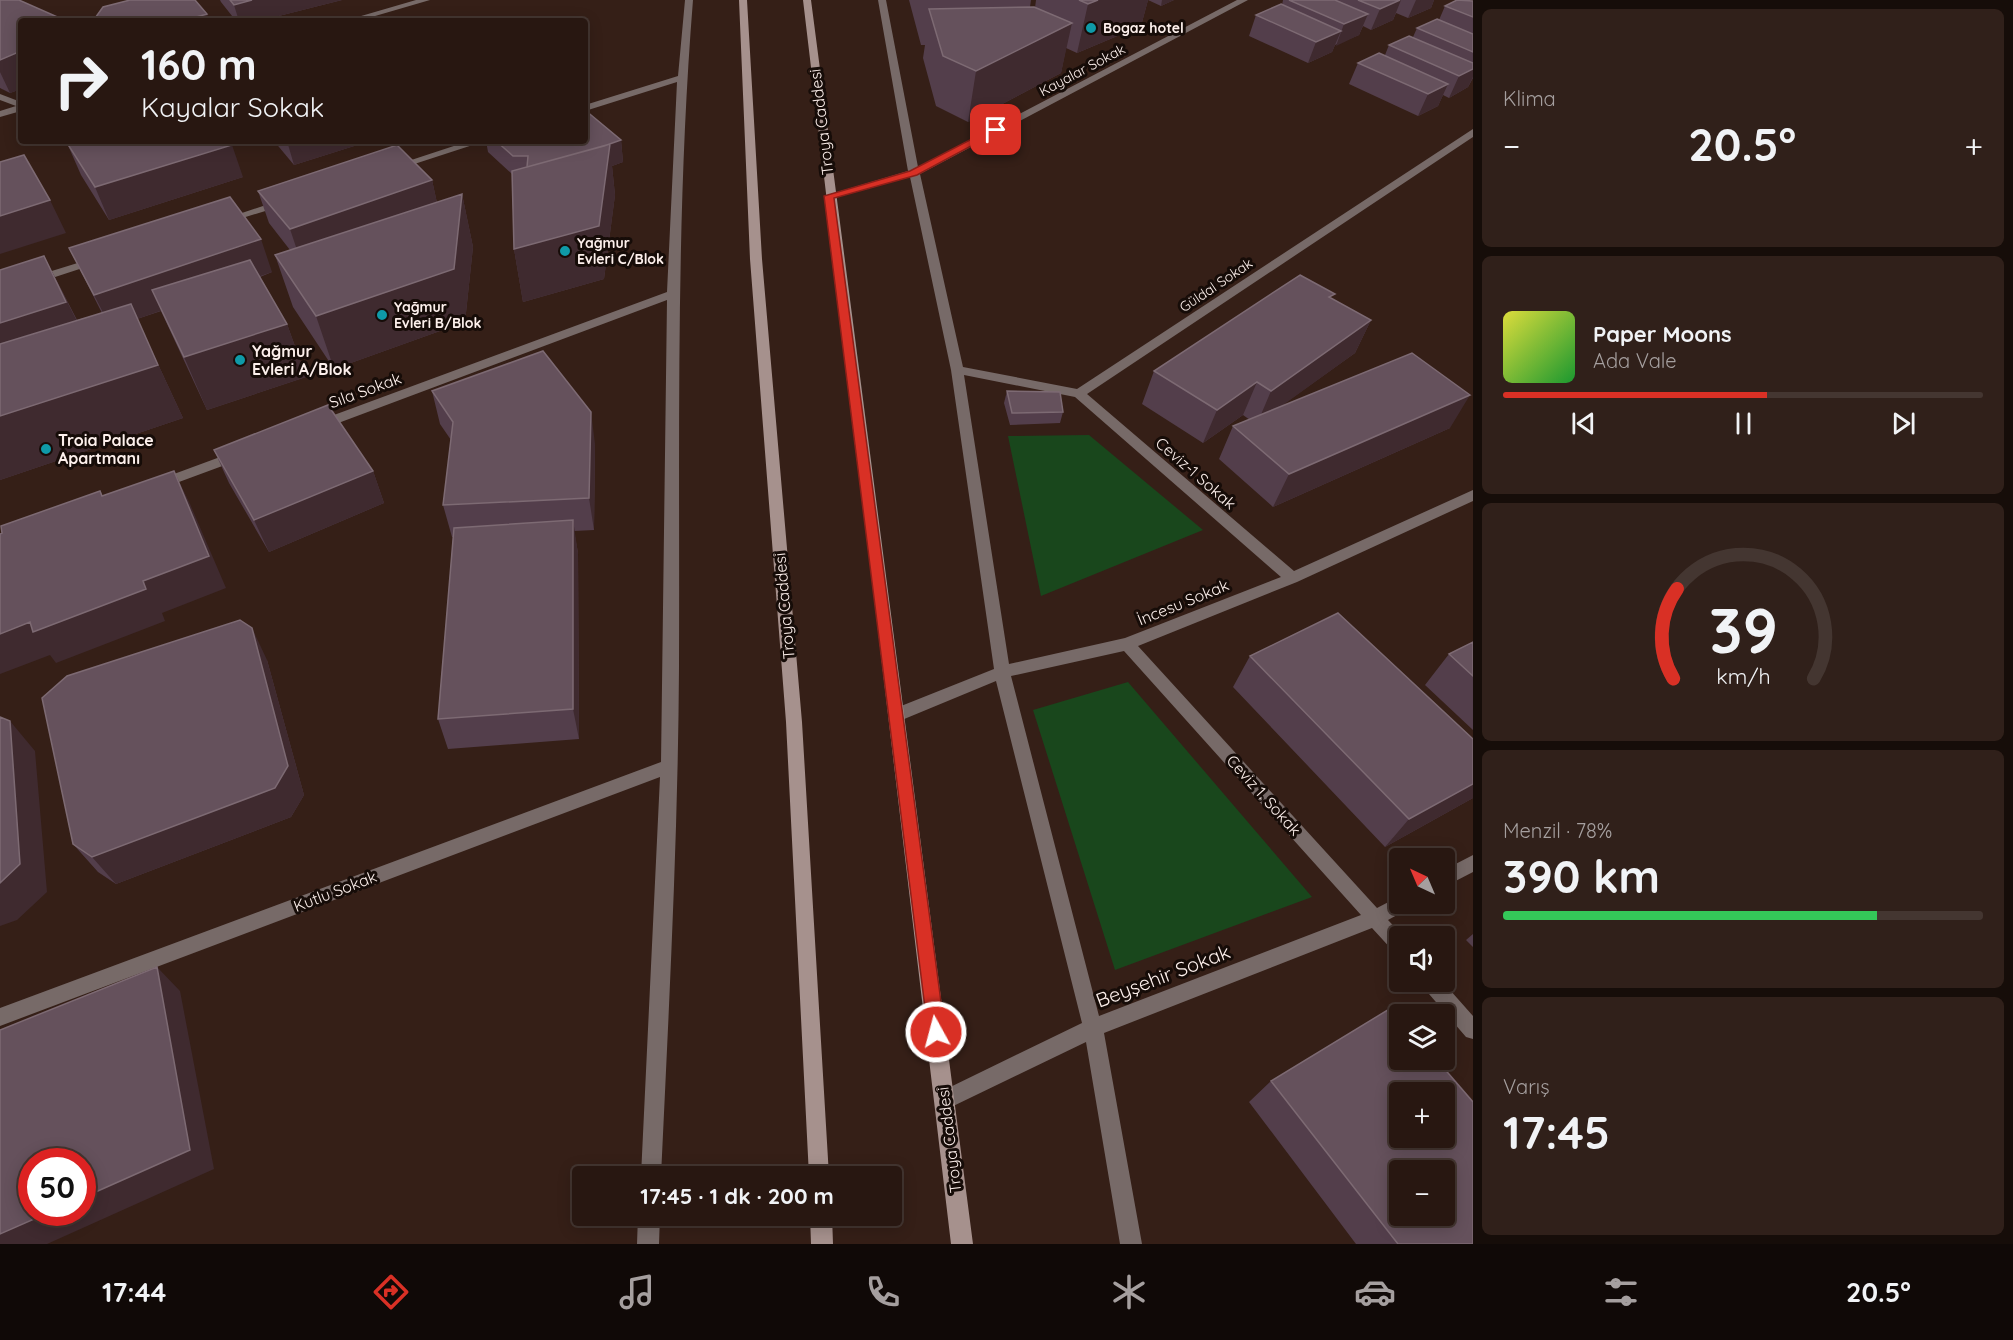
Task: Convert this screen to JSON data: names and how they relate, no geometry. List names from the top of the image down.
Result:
{
  "streets": {
    "main road": ["Troya Caddesi"],
    "street": [
      "Kayalar Sokak",
      "Güldal Sokak",
      "Sıla Sokak",
      "Ceviz-1 Sokak",
      "İncesu Sokak",
      "Ceviz 1. Sokak",
      "Kutlu Sokak",
      "Beyşehir Sokak"
    ]
  },
  "crossings": [
    ["Kayalar Sokak", "Troya Caddesi"],
    ["Troya Caddesi", "İncesu Sokak"],
    ["Troya Caddesi", "Beyşehir Sokak"],
    ["Güldal Sokak", "Ceviz-1 Sokak"],
    ["Ceviz-1 Sokak", "İncesu Sokak"],
    ["İncesu Sokak", "Ceviz 1. Sokak"],
    ["Ceviz 1. Sokak", "Beyşehir Sokak"]
  ],
  "places": [
    "Bogaz hotel",
    "Yağmur Evleri C/Blok",
    "Yağmur Evleri B/Blok",
    "Yağmur Evleri A/Blok",
    "Troia Palace Apartmanı"
  ],
  "north": "top left",
  "page": {
    "tile": [
      "Klima",
      ["Menzil · 78%", "390 km"],
      ["Varış", "17:45"]
    ],
    "turn": ["160 m", "Kayalar Sokak"],
    "heat": ["−", "20.5°", "+"],
    "song": ["Paper Moons", "Ada Vale"],
    "map_buttons": ["+", "−"],
    "limit": "50",
    "trip": "17:45 · 1 dk · 200 m",
    "tabs": ["17:44", "20.5°"],
    "gauge": ["39", "km/h"]
  }
}
